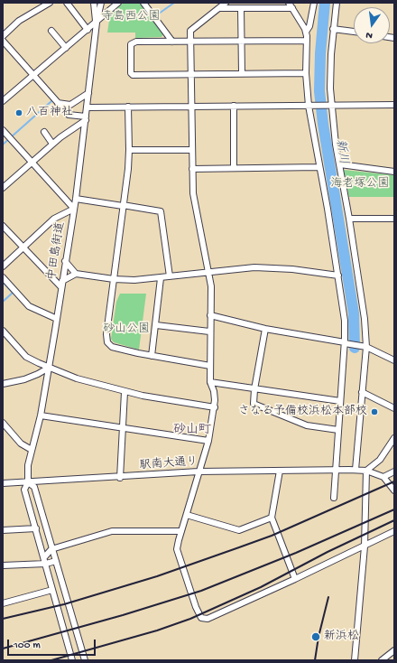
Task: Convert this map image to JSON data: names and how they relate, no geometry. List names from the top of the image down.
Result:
{
  "streets": {
    "street": ["中田島街道", "駅南大通り"]
  },
  "crossings": [
    ["中田島街道", "駅南大通り"]
  ],
  "districts": ["砂山町"],
  "water": ["新川"],
  "parks": ["寺島西公園", "海老塚公園", "砂山公園"],
  "places": ["八百神社", "さなる予備校浜松本部校", "新浜松"],
  "scale_bar": "100 m",
  "north": "bottom"
}
